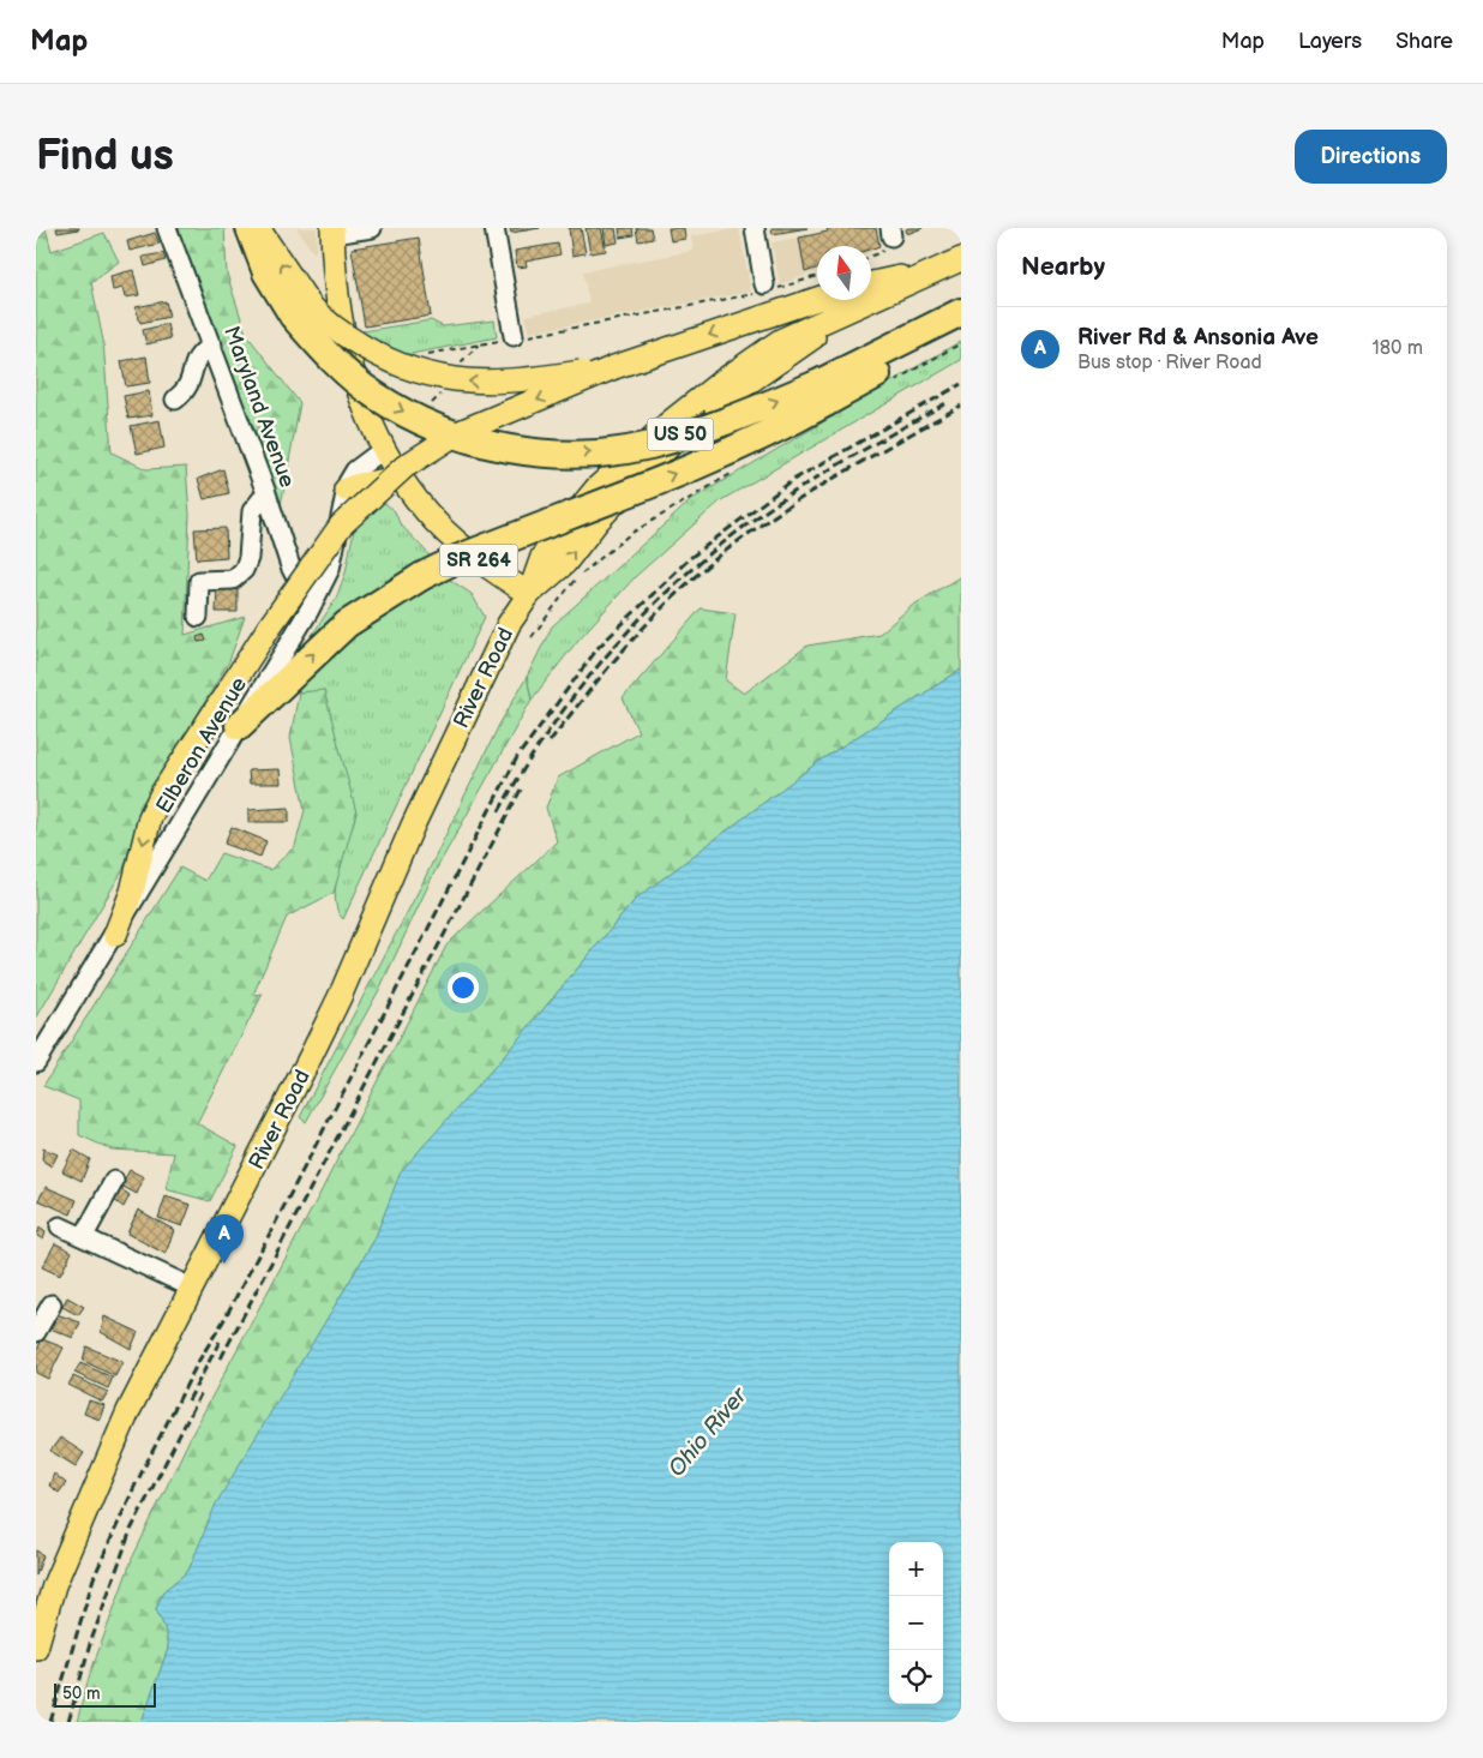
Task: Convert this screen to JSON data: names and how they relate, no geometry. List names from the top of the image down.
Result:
{
  "streets": {
    "main road": ["US 50", "SR 264", "River Road"],
    "street": ["Maryland Avenue", "Elberon Avenue"]
  },
  "crossings": [
    ["Maryland Avenue", "Elberon Avenue"],
    ["SR 264", "River Road"],
    ["SR 264", "Elberon Avenue"]
  ],
  "water": ["Ohio River"],
  "scale_bar": "50 m",
  "north": "top",
  "page": {
    "header": "Map",
    "nav": ["Map", "Layers", "Share"],
    "buttons": "Directions",
    "title": "Find us",
    "heading": "Nearby",
    "list": [
      {
        "mark": "A",
        "name": "River Rd & Ansonia Ave",
        "note": "Bus stop · River Road",
        "value": "180 m"
      }
    ],
    "pins": "A",
    "map_buttons": ["+", "−"],
    "scale": "50 m"
  }
}
